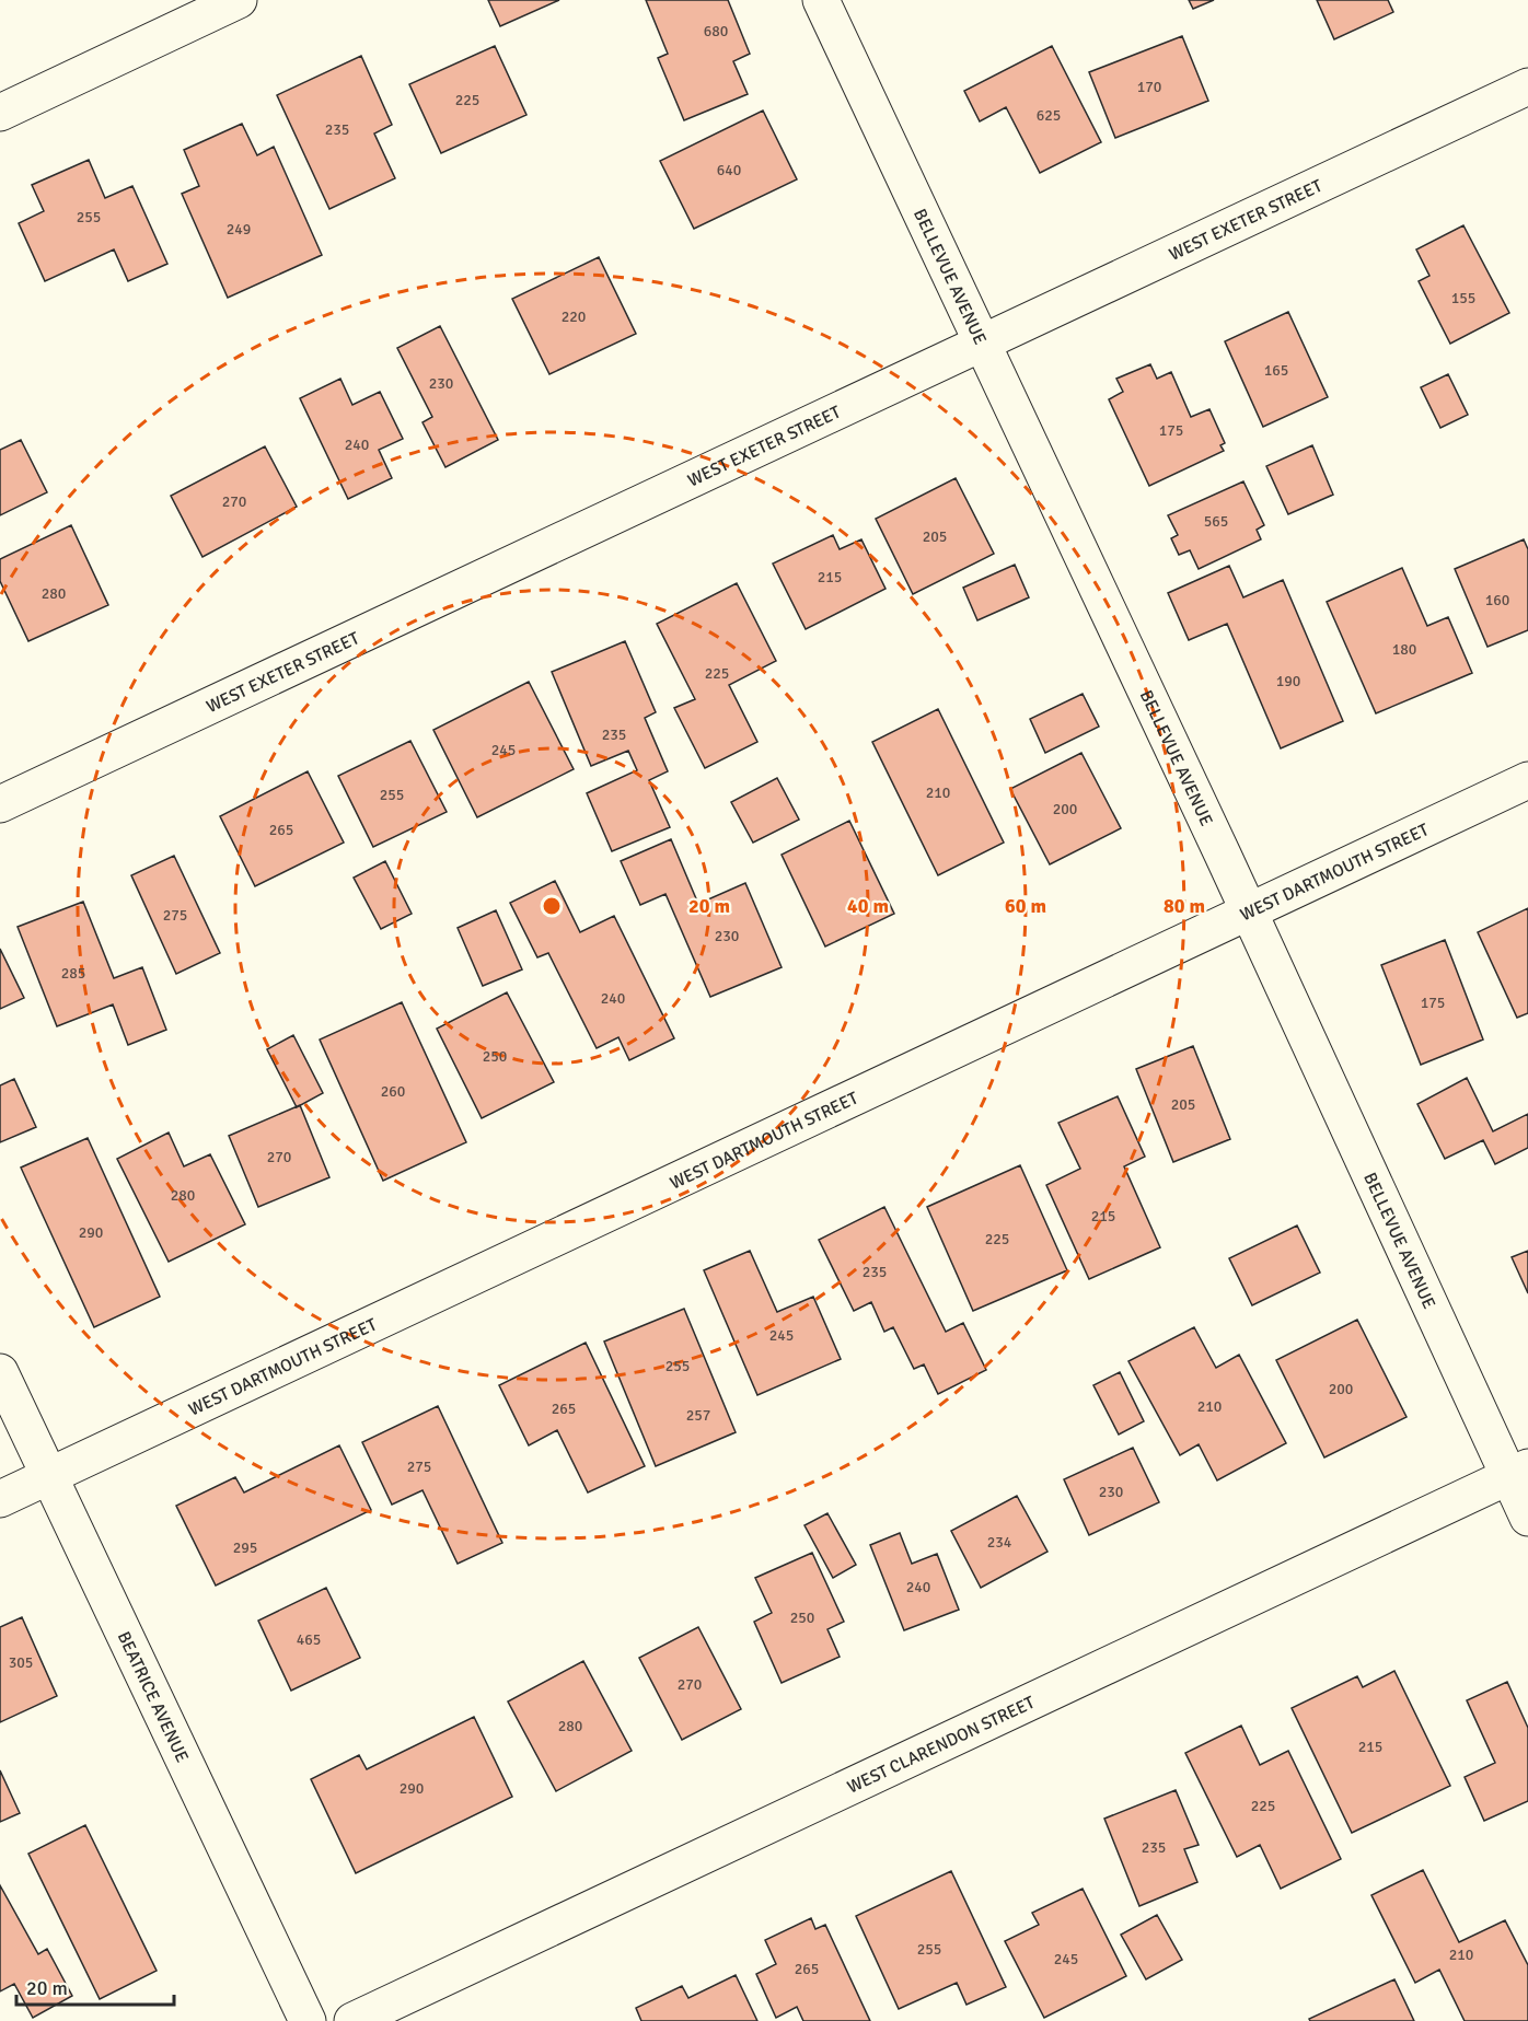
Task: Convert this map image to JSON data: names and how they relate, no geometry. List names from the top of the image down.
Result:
{
  "streets": {
    "street": [
      "WEST EXETER STREET",
      "BELLEVUE AVENUE",
      "WEST DARTMOUTH STREET",
      "BEATRICE AVENUE",
      "WEST CLARENDON STREET"
    ]
  },
  "crossings": [
    ["WEST EXETER STREET", "BELLEVUE AVENUE"],
    ["BELLEVUE AVENUE", "WEST DARTMOUTH STREET"],
    ["BELLEVUE AVENUE", "WEST CLARENDON STREET"],
    ["WEST DARTMOUTH STREET", "BEATRICE AVENUE"]
  ],
  "house_numbers": [
    "680",
    "170",
    "225",
    "625",
    "235",
    "640",
    "255",
    "249",
    "155",
    "220",
    "165",
    "230",
    "175",
    "240",
    "270",
    "565",
    "205",
    "215",
    "280",
    "160",
    "180",
    "225",
    "190",
    "235",
    "245",
    "210",
    "255",
    "200",
    "265",
    "275",
    "230",
    "285",
    "240",
    "175",
    "250",
    "260",
    "205",
    "270",
    "280",
    "215",
    "290",
    "225",
    "235",
    "245",
    "255",
    "200",
    "210",
    "265",
    "257",
    "275",
    "230",
    "234",
    "295",
    "240",
    "250",
    "465",
    "305",
    "270",
    "280",
    "215",
    "290",
    "225",
    "235",
    "255",
    "210",
    "245",
    "265"
  ],
  "scale_bar": "20 m",
  "rings": [
    "20 m",
    "40 m",
    "60 m",
    "80 m"
  ]
}
